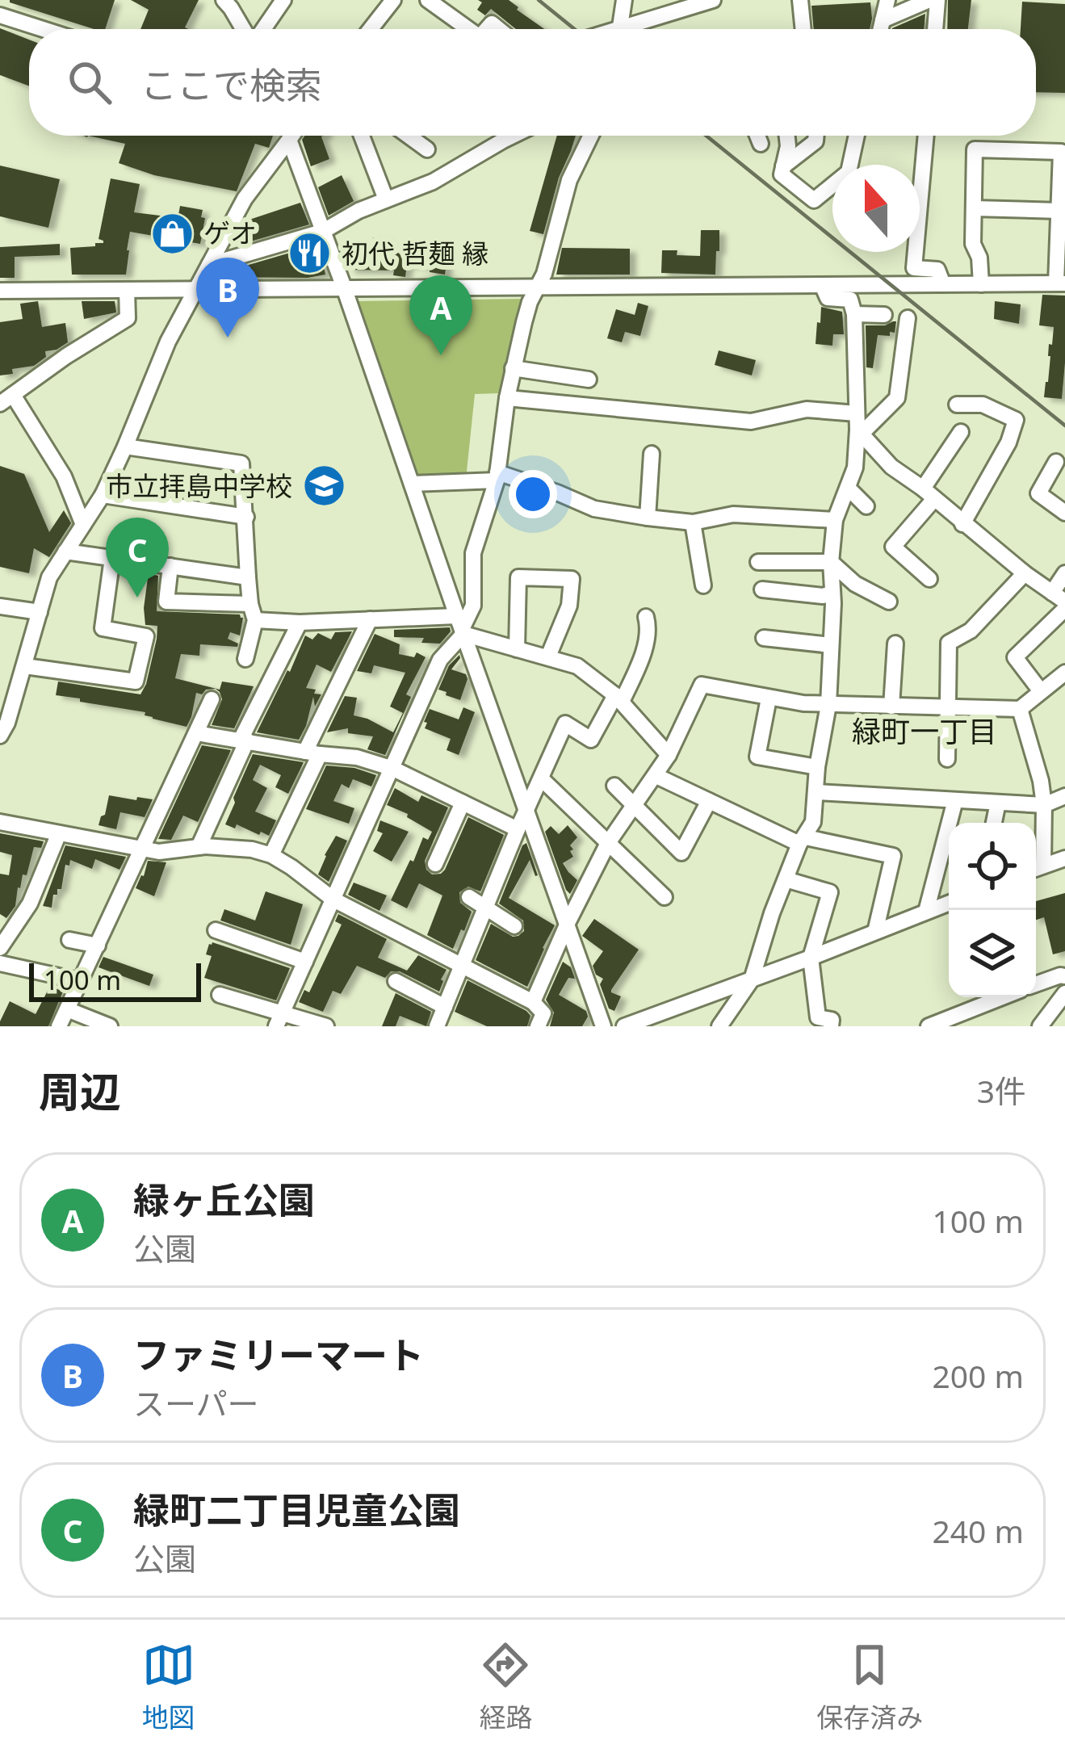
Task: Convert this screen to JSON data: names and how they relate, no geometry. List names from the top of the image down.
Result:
{
  "districts": ["緑町一丁目"],
  "places": {
    "shop": ["ゲオ"],
    "restaurant": ["初代 哲麺 縁"],
    "school or university": ["市立拝島中学校"]
  },
  "scale_bar": "100 m",
  "north": "top",
  "page": {
    "search": "ここで検索",
    "pins": ["B", "A", "C"],
    "scale": "100 m",
    "heading": ["周辺", "3件"],
    "list": [
      {
        "mark": "A",
        "name": "緑ヶ丘公園",
        "note": "公園",
        "value": "100 m"
      },
      {
        "mark": "B",
        "name": "ファミリーマート",
        "note": "スーパー",
        "value": "200 m"
      },
      {
        "mark": "C",
        "name": "緑町二丁目児童公園",
        "note": "公園",
        "value": "240 m"
      }
    ],
    "nav": ["地図", "経路", "保存済み"]
  }
}
